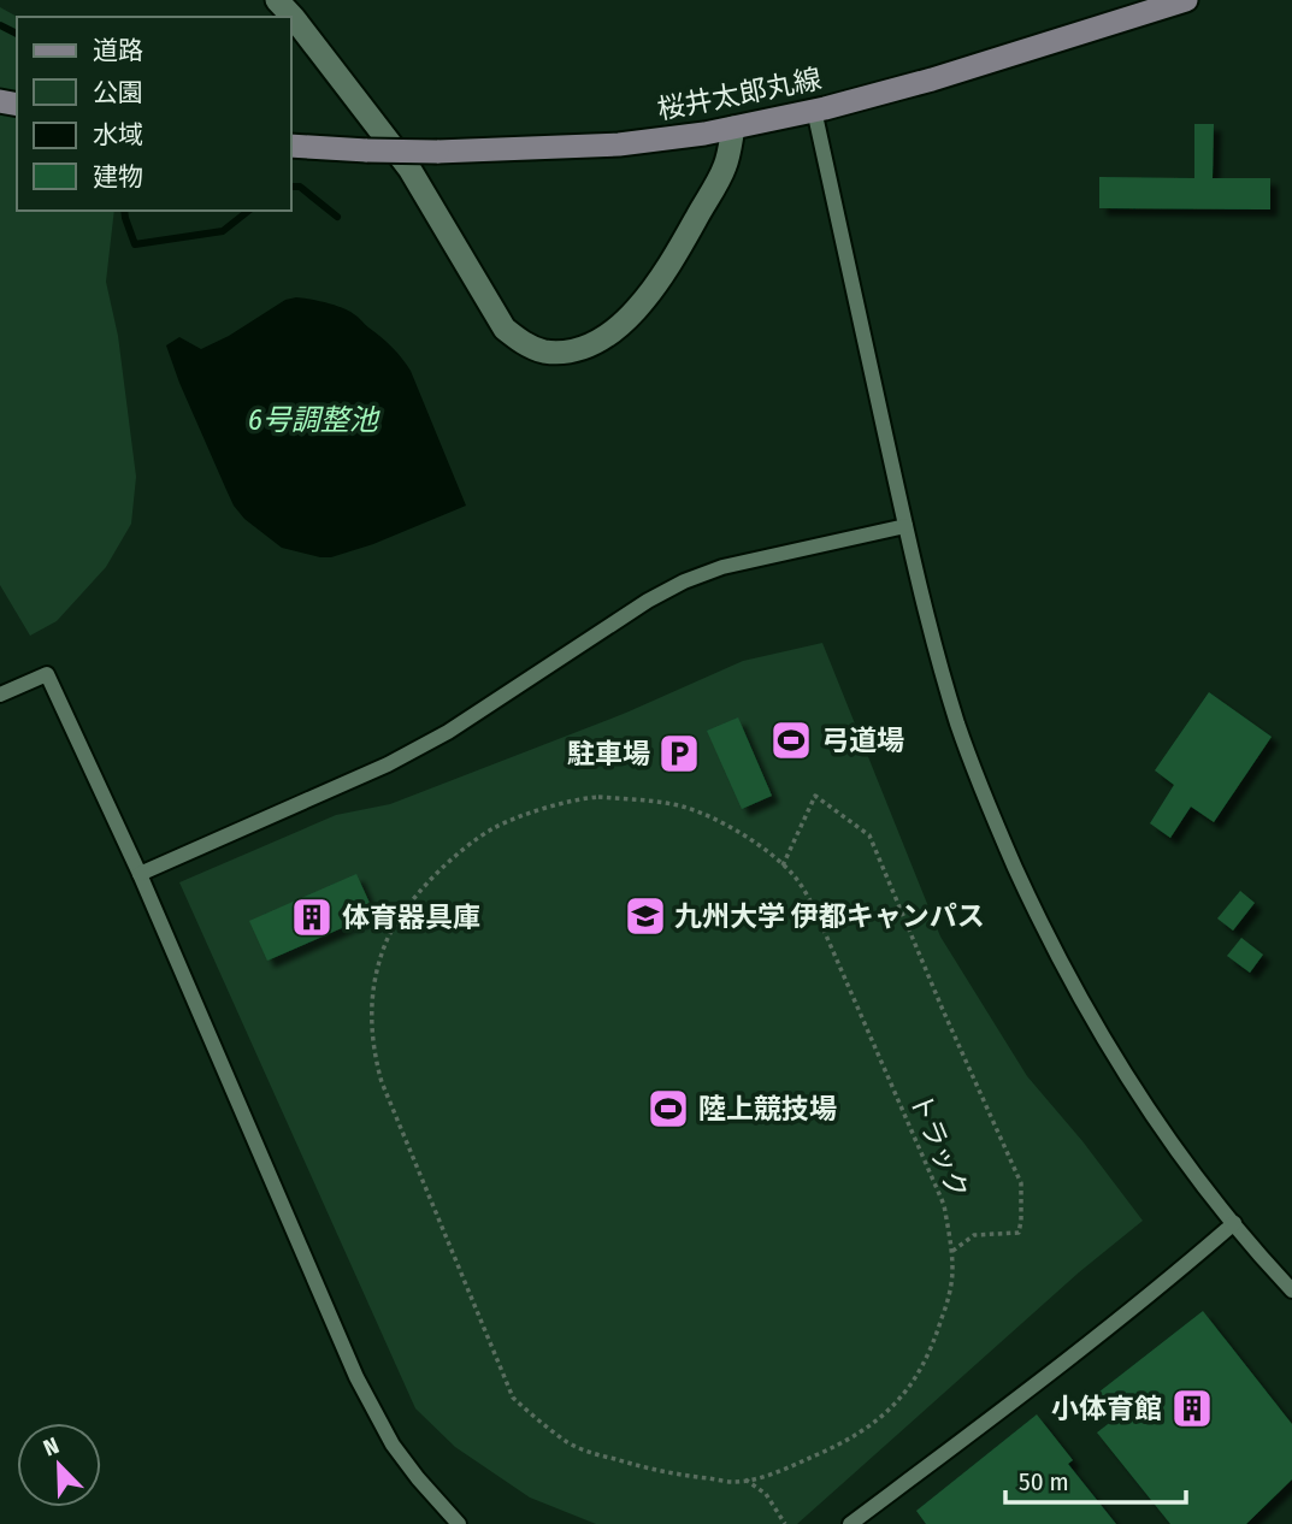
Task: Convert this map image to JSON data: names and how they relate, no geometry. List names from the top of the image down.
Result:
{
  "streets": {
    "main road": ["桜井太郎丸線"],
    "path": ["トラック"]
  },
  "water": ["6号調整池"],
  "places": {
    "sports": ["弓道場", "陸上競技場"],
    "parking": ["駐車場"],
    "school or university": ["九州大学 伊都キャンパス"],
    "building": ["体育器具庫", "小体育館"]
  },
  "legend": [
    "道路",
    "公園",
    "水域",
    "建物"
  ],
  "scale_bar": "50 m",
  "north": "top left"
}
